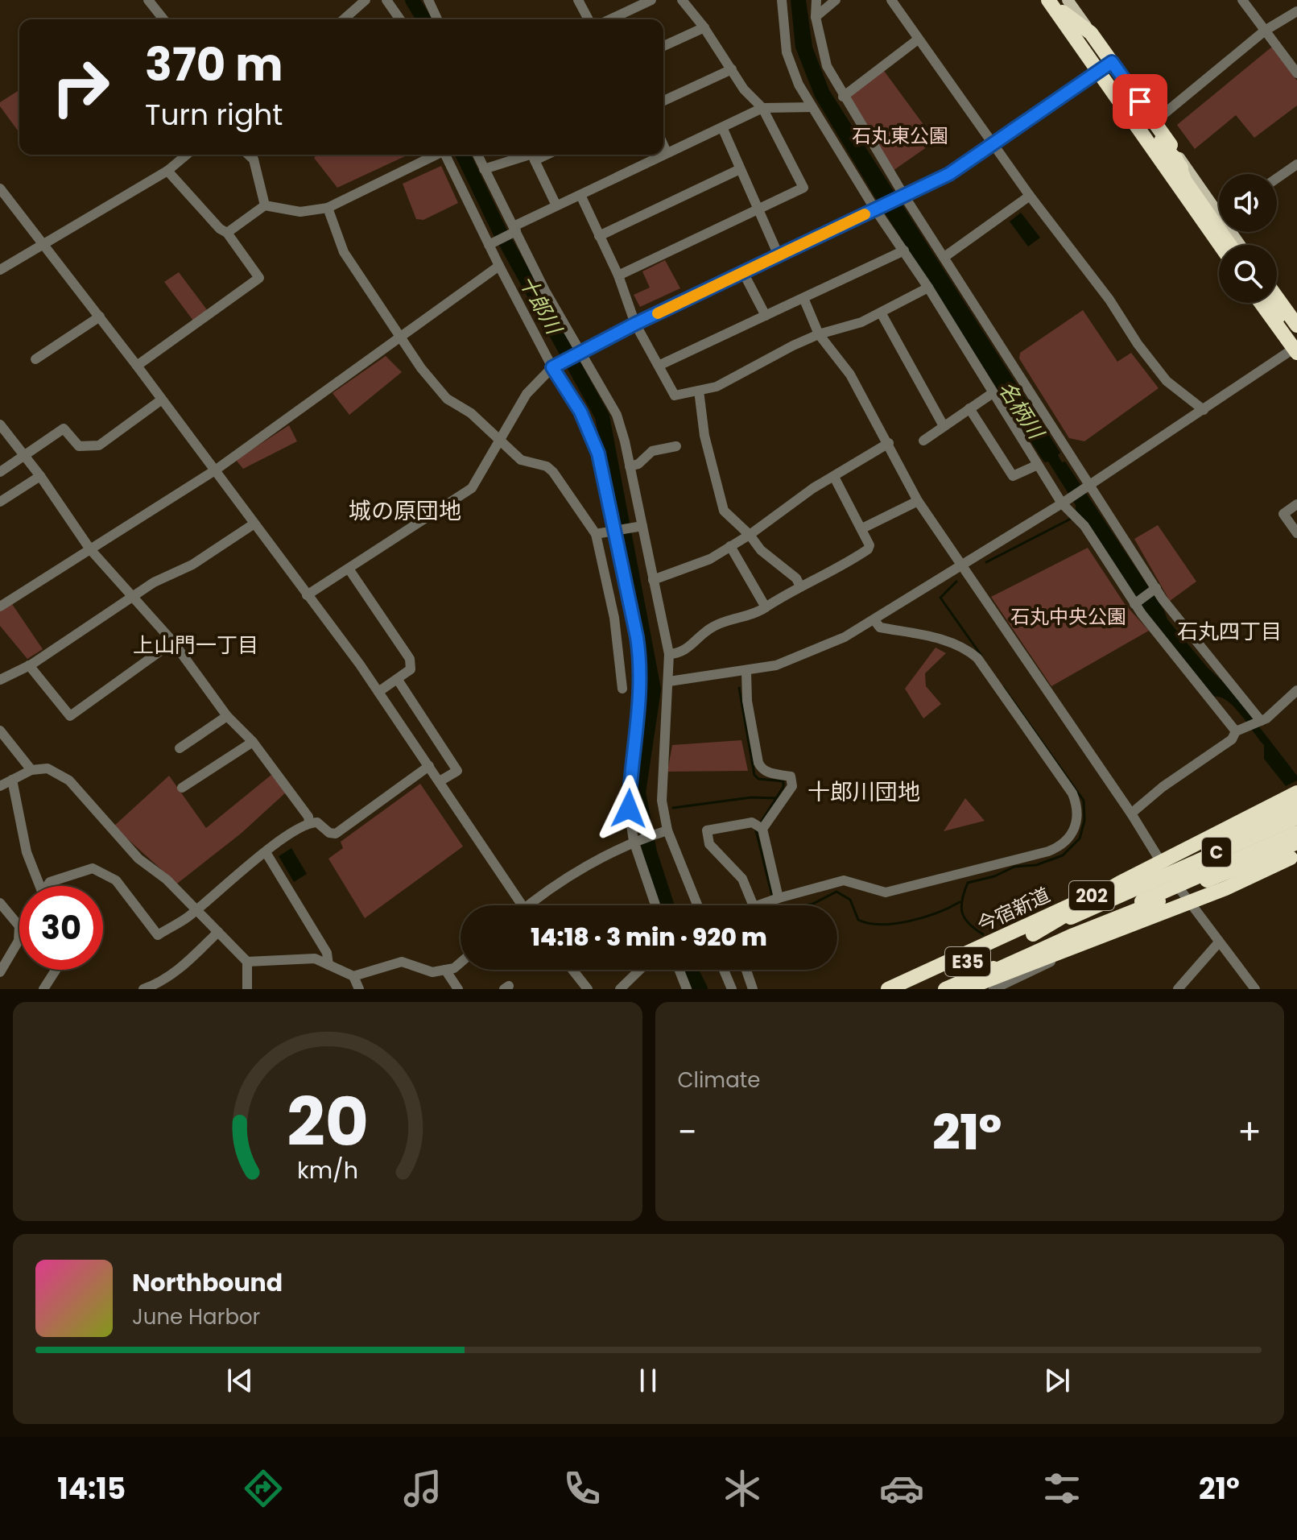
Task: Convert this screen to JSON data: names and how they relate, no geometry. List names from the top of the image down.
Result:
{
  "streets": {
    "highway": [
      "C",
      "202",
      "今宿新道",
      "E35"
    ]
  },
  "crossings": [
    ["C", "E35"]
  ],
  "districts": [
    "城の原団地",
    "石丸四丁目",
    "上山門一丁目",
    "十郎川団地"
  ],
  "water": ["十郎川", "名柄川"],
  "parks": ["石丸東公園", "石丸中央公園"],
  "page": {
    "turn": ["370 m", "Turn right"],
    "limit": "30",
    "trip": "14:18 · 3 min · 920 m",
    "tile": "Climate",
    "heat": ["−", "21°", "+"],
    "song": ["Northbound", "June Harbor"],
    "tabs": ["14:15", "21°"],
    "gauge": ["20", "km/h"]
  }
}
